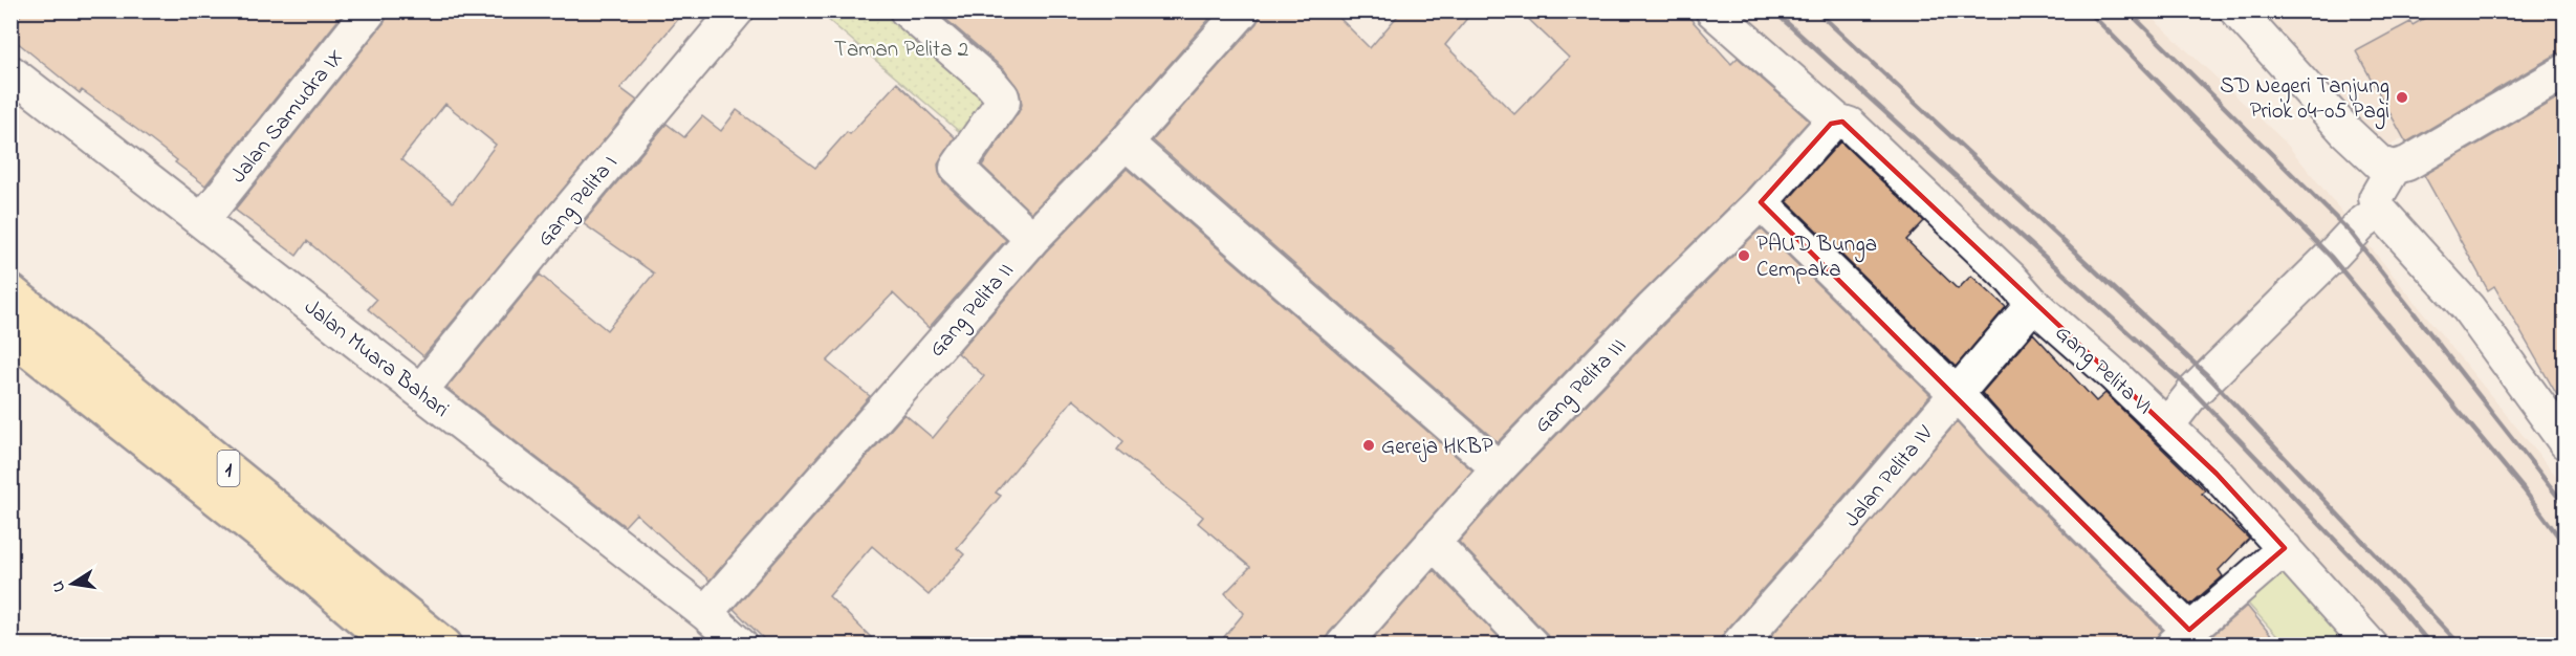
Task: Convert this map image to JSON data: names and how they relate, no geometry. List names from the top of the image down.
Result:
{
  "streets": {
    "highway": ["1"],
    "street": [
      "Jalan Samudra IX",
      "Gang Pelita I",
      "Gang Pelita II",
      "Jalan Muara Bahari",
      "Gang Pelita VI",
      "Gang Pelita III",
      "Jalan Pelita IV"
    ]
  },
  "crossings": [
    ["Jalan Samudra IX", "Jalan Muara Bahari"],
    ["Gang Pelita I", "Jalan Muara Bahari"],
    ["Gang Pelita II", "Jalan Muara Bahari"],
    ["Gang Pelita VI", "Gang Pelita III"],
    ["Gang Pelita VI", "Jalan Pelita IV"]
  ],
  "parks": ["Taman Pelita 2"],
  "places": ["SD Negeri Tanjung Priok 04-05 Pagi", "PAUD Bunga Cempaka", "Gereja HKBP"],
  "north": "left"
}
